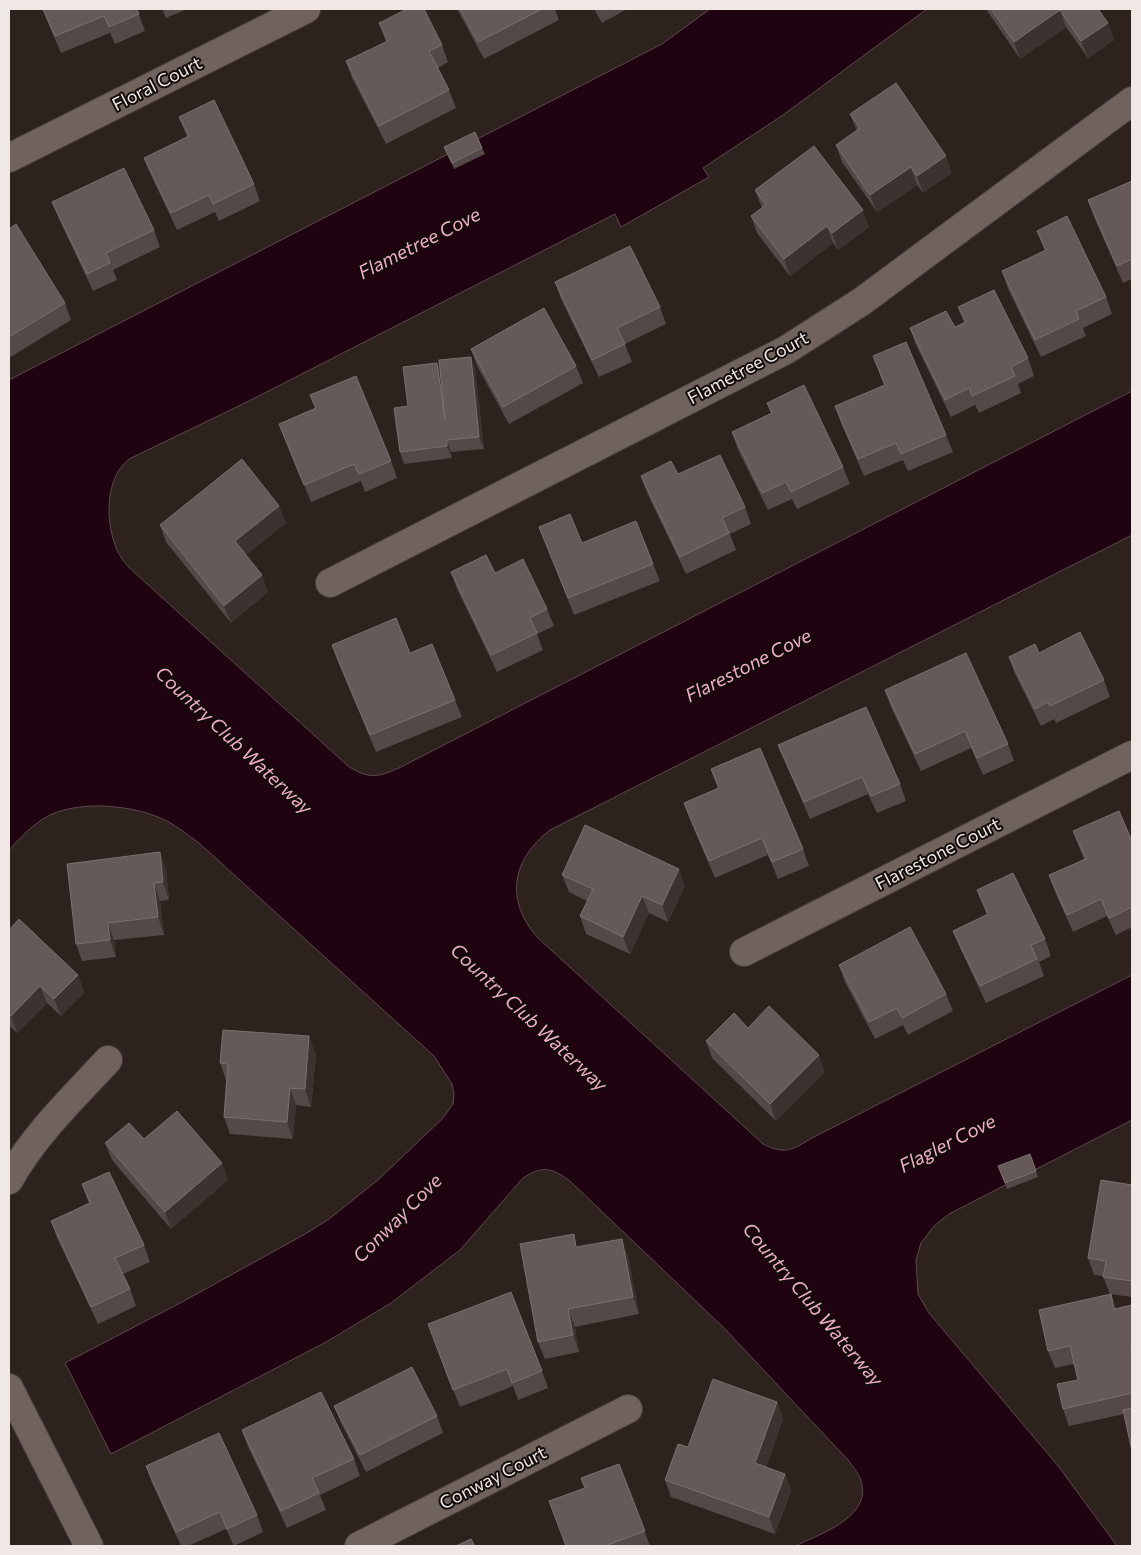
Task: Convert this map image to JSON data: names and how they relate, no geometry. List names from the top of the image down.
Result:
{
  "streets": {
    "street": [
      "Floral Court",
      "Flametree Court",
      "Flarestone Court",
      "Conway Court"
    ]
  },
  "water": [
    "Flametree Cove",
    "Flarestone Cove",
    "Country Club Waterway",
    "Flagler Cove",
    "Conway Cove"
  ]
}
